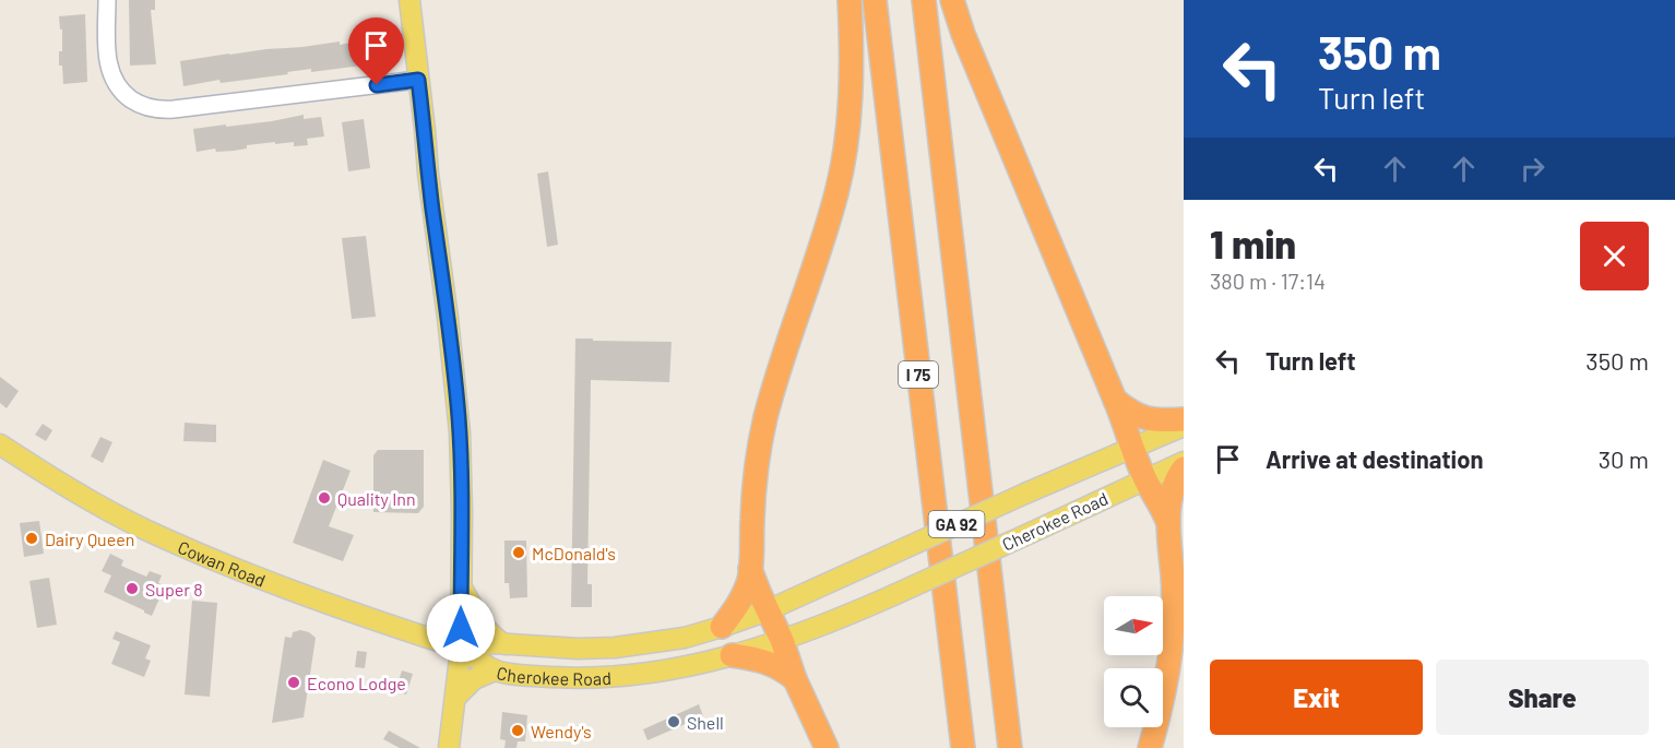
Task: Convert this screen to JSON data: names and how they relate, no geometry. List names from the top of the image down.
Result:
{
  "streets": {
    "highway": ["I 75"],
    "main road": ["Cherokee Road", "GA 92", "Cowan Road"]
  },
  "crossings": [
    ["Cherokee Road", "Cowan Road"]
  ],
  "places": [
    "Quality Inn",
    "Dairy Queen",
    "McDonald's",
    "Super 8",
    "Econo Lodge",
    "Shell",
    "Wendy's"
  ],
  "north": "right",
  "page": {
    "turn": ["350 m", "Turn left"],
    "heading": ["1 min", "380 m · 17:14"],
    "list": [
      {
        "name": "Turn left",
        "value": "350 m"
      },
      {
        "name": "Arrive at destination",
        "value": "30 m"
      }
    ],
    "buttons": ["Exit", "Share"]
  }
}
